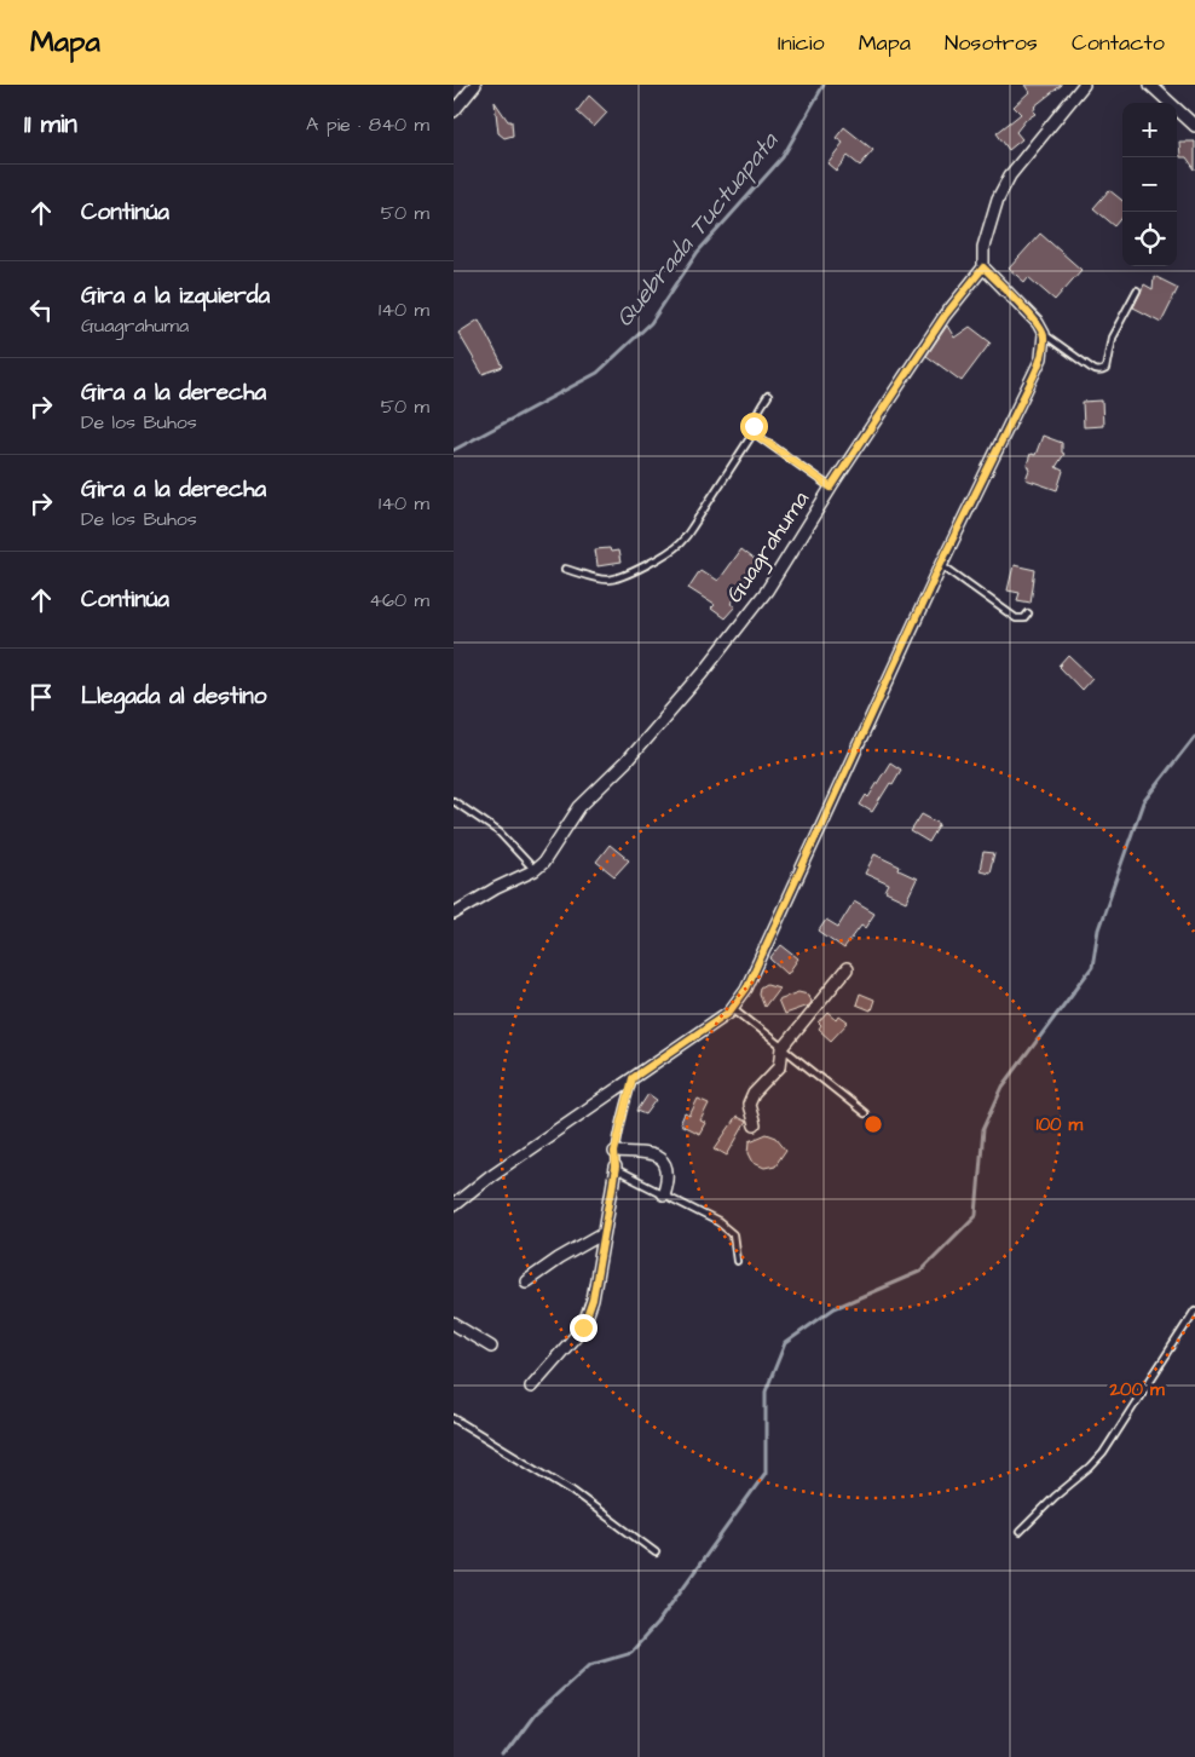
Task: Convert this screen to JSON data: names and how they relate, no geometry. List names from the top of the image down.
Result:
{
  "streets": {
    "street": ["Guagrahuma"]
  },
  "water": ["Quebrada Tuctuapata"],
  "page": {
    "header": "Mapa",
    "nav": [
      "Inicio",
      "Mapa",
      "Nosotros",
      "Contacto"
    ],
    "heading": ["11 min", "A pie · 840 m"],
    "map_buttons": ["+", "−"],
    "list": [
      ["Continúa", "50 m"],
      ["Gira a la izquierda", "Guagrahuma", "140 m"],
      ["Gira a la derecha", "De los Buhos", "50 m"],
      ["Gira a la derecha", "De los Buhos", "140 m"],
      ["Continúa", "460 m"],
      "Llegada al destino"
    ]
  },
  "rings": ["100 m", "200 m"]
}
